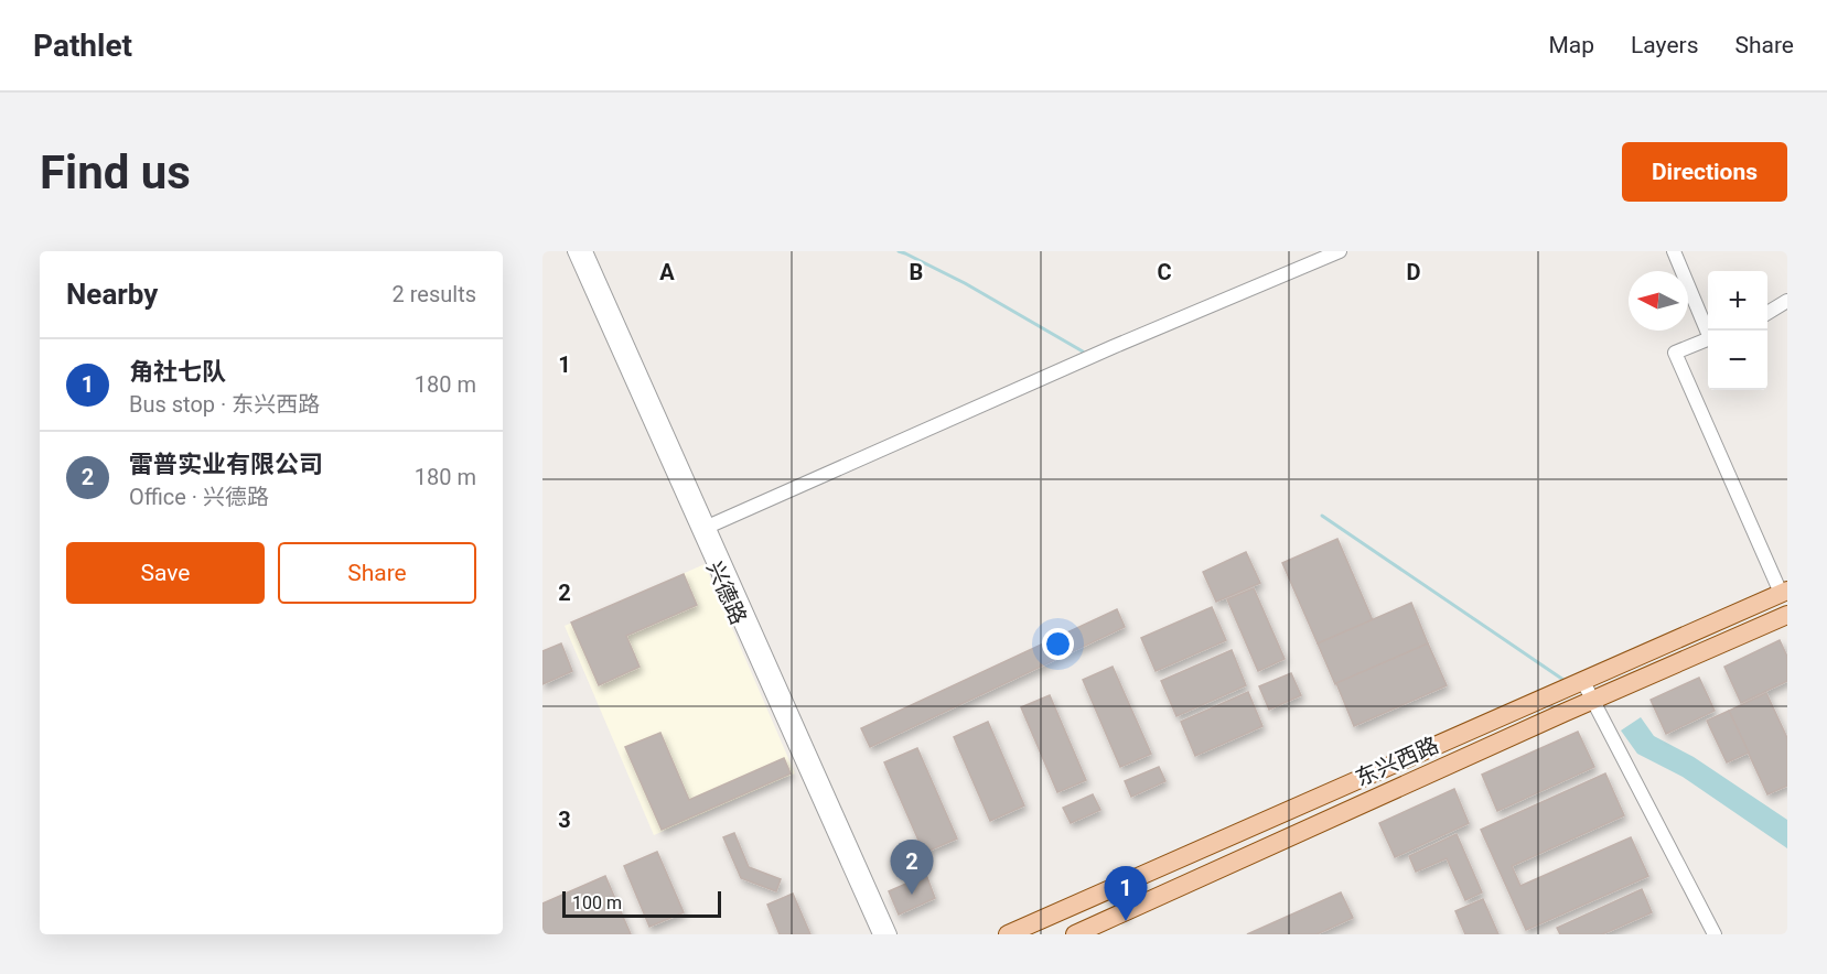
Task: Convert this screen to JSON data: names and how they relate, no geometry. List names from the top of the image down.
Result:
{
  "streets": {
    "main road": ["东兴西路"],
    "street": ["兴德路"]
  },
  "scale_bar": "100 m",
  "north": "left",
  "page": {
    "header": "Pathlet",
    "nav": ["Map", "Layers", "Share"],
    "buttons": [
      "Directions",
      ["Save", "Share"]
    ],
    "title": "Find us",
    "heading": ["Nearby", "2 results"],
    "map_buttons": ["+", "−"],
    "list": [
      {
        "mark": "1",
        "name": "角社七队",
        "note": "Bus stop · 东兴西路",
        "value": "180 m"
      },
      {
        "mark": "2",
        "name": "雷普实业有限公司",
        "note": "Office · 兴德路",
        "value": "180 m"
      }
    ],
    "pins": ["2", "1"],
    "scale": "100 m"
  },
  "grid": {
    "columns": [
      "A",
      "B",
      "C",
      "D"
    ],
    "rows": ["1", "2", "3"]
  }
}
